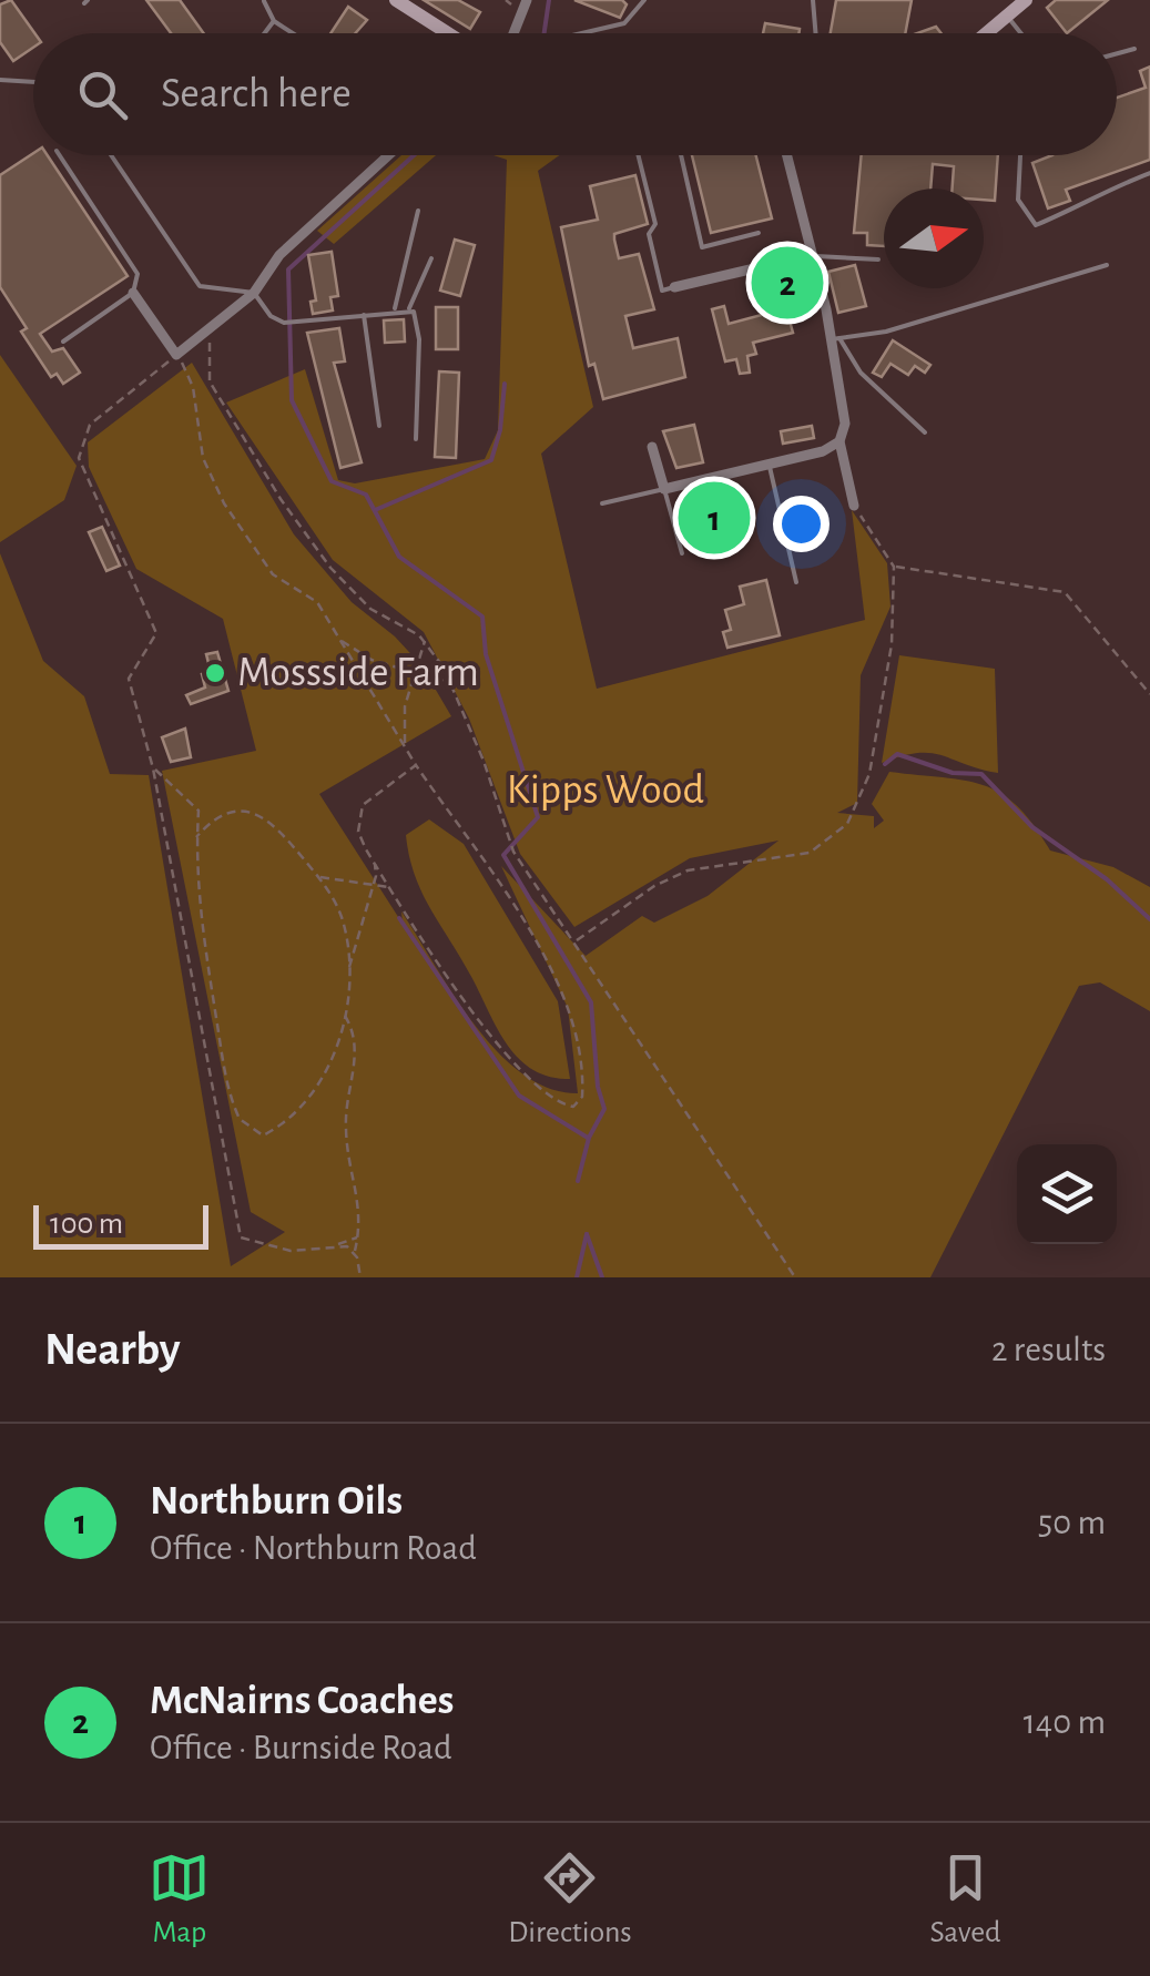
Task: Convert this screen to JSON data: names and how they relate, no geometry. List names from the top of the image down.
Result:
{
  "parks": ["Kipps Wood"],
  "places": ["Mossside Farm"],
  "scale_bar": "100 m",
  "north": "right",
  "page": {
    "search": "Search here",
    "pins": ["2", "1"],
    "scale": "100 m",
    "heading": ["Nearby", "2 results"],
    "list": [
      {
        "mark": "1",
        "name": "Northburn Oils",
        "note": "Office · Northburn Road",
        "value": "50 m"
      },
      {
        "mark": "2",
        "name": "McNairns Coaches",
        "note": "Office · Burnside Road",
        "value": "140 m"
      }
    ],
    "nav": ["Map", "Directions", "Saved"]
  }
}
